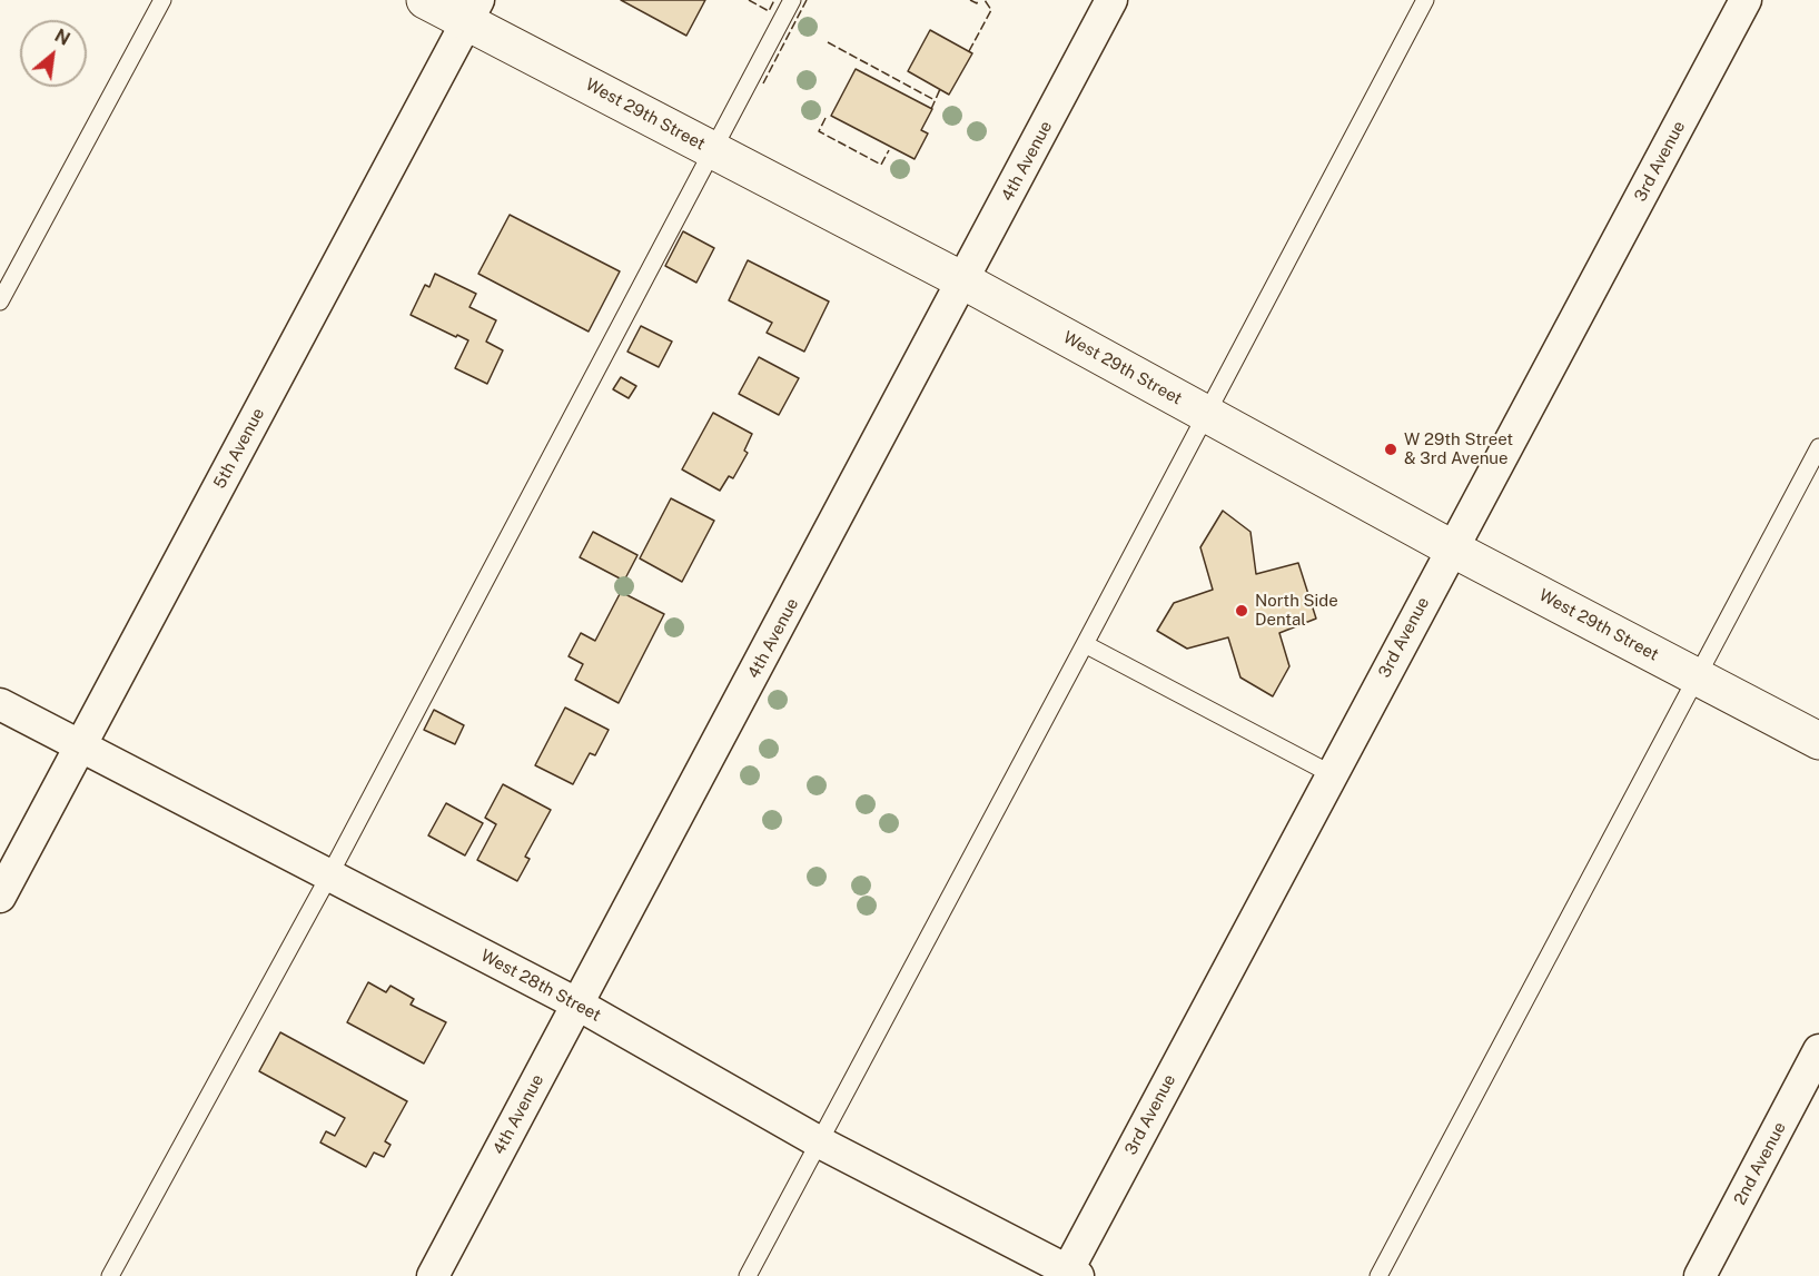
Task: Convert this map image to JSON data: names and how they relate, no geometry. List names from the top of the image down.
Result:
{
  "streets": {
    "street": [
      "West 29th Street",
      "4th Avenue",
      "3rd Avenue",
      "5th Avenue",
      "West 28th Street",
      "2nd Avenue"
    ]
  },
  "crossings": [
    ["West 29th Street", "4th Avenue"],
    ["West 29th Street", "3rd Avenue"],
    ["West 29th Street", "5th Avenue"],
    ["4th Avenue", "West 28th Street"],
    ["3rd Avenue", "West 28th Street"],
    ["5th Avenue", "West 28th Street"]
  ],
  "places": ["W 29th Street & 3rd Avenue", "North Side Dental"],
  "north": "top right"
}
